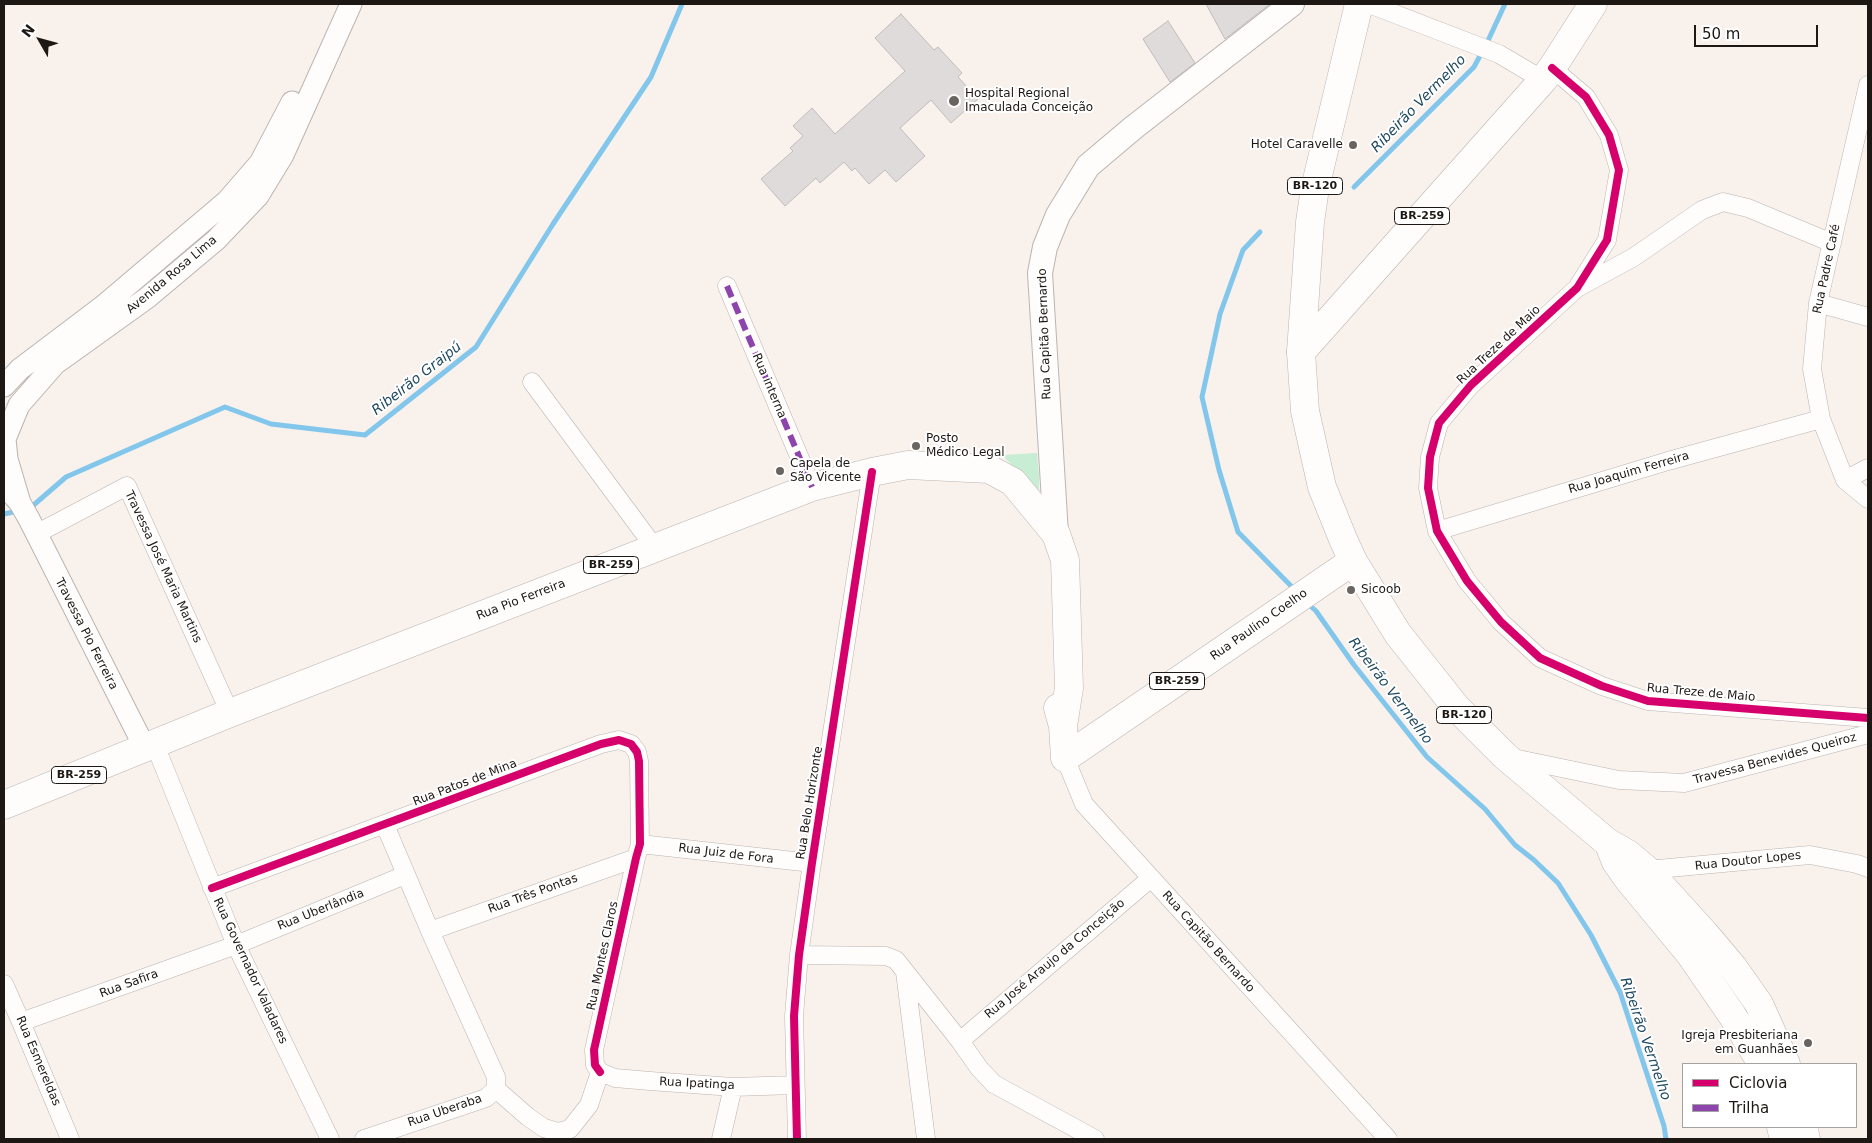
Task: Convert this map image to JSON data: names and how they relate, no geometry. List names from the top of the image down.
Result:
{
  "streets": {
    "main road": [
      "BR-120",
      "BR-259",
      "Rua Capitão Bernardo",
      "Rua Pio Ferreira",
      "Rua Paulino Coelho"
    ],
    "street": [
      "Rua Padre Café",
      "Avenida Rosa Lima",
      "Rua Treze de Maio",
      "Rua interna",
      "Rua Joaquim Ferreira",
      "Travessa José Maria Martins",
      "Travessa Pio Ferreira",
      "Travessa Benevides Queiroz",
      "Rua Patos de Mina",
      "Rua Belo Horizonte",
      "Rua Juiz de Fora",
      "Rua Doutor Lopes",
      "Rua Três Pontas",
      "Rua Uberlândia",
      "Rua Montes Claros",
      "Rua José Araujo da Conceição",
      "Rua Governador Valadares",
      "Rua Safira",
      "Rua Esmereldas",
      "Rua Ipatinga",
      "Rua Uberaba"
    ]
  },
  "crossings": [
    ["BR-120", "BR-259"],
    ["BR-120", "Rua Paulino Coelho"],
    ["BR-120", "Travessa Benevides Queiroz"],
    ["BR-120", "Rua Doutor Lopes"],
    ["BR-259", "Rua Treze de Maio"],
    ["Rua Padre Café", "Rua Joaquim Ferreira"],
    ["Avenida Rosa Lima", "Travessa José Maria Martins"],
    ["Avenida Rosa Lima", "Travessa Pio Ferreira"],
    ["Rua Capitão Bernardo", "Rua Pio Ferreira"],
    ["Rua Capitão Bernardo", "Rua Paulino Coelho"],
    ["Rua Capitão Bernardo", "Rua José Araujo da Conceição"],
    ["Rua Treze de Maio", "Rua Joaquim Ferreira"],
    ["Rua interna", "Rua Pio Ferreira"],
    ["Travessa José Maria Martins", "Rua Pio Ferreira"],
    ["Travessa José Maria Martins", "Travessa Pio Ferreira"],
    ["Rua Pio Ferreira", "Travessa Pio Ferreira"],
    ["Rua Pio Ferreira", "Rua Belo Horizonte"],
    ["Rua Pio Ferreira", "Rua Governador Valadares"],
    ["Travessa Pio Ferreira", "Rua Governador Valadares"],
    ["Rua Patos de Mina", "Rua Juiz de Fora"],
    ["Rua Patos de Mina", "Rua Três Pontas"],
    ["Rua Patos de Mina", "Rua Montes Claros"],
    ["Rua Patos de Mina", "Rua Governador Valadares"],
    ["Rua Belo Horizonte", "Rua Juiz de Fora"],
    ["Rua Belo Horizonte", "Rua Ipatinga"],
    ["Rua Juiz de Fora", "Rua Três Pontas"],
    ["Rua Juiz de Fora", "Rua Montes Claros"],
    ["Rua Três Pontas", "Rua Montes Claros"],
    ["Rua Uberlândia", "Rua Governador Valadares"],
    ["Rua Uberlândia", "Rua Safira"],
    ["Rua Montes Claros", "Rua Ipatinga"],
    ["Rua Governador Valadares", "Rua Safira"],
    ["Rua Safira", "Rua Esmereldas"]
  ],
  "water": ["Ribeirão Vermelho", "Ribeirão Graipú"],
  "places": [
    "Hospital Regional Imaculada Conceição",
    "Hotel Caravelle",
    "Posto Médico Legal",
    "Capela de São Vicente",
    "Sicoob",
    "Igreja Presbiteriana em Guanhães"
  ],
  "legend": ["Ciclovia", "Trilha"],
  "scale_bar": "50 m",
  "north": "top left"
}
